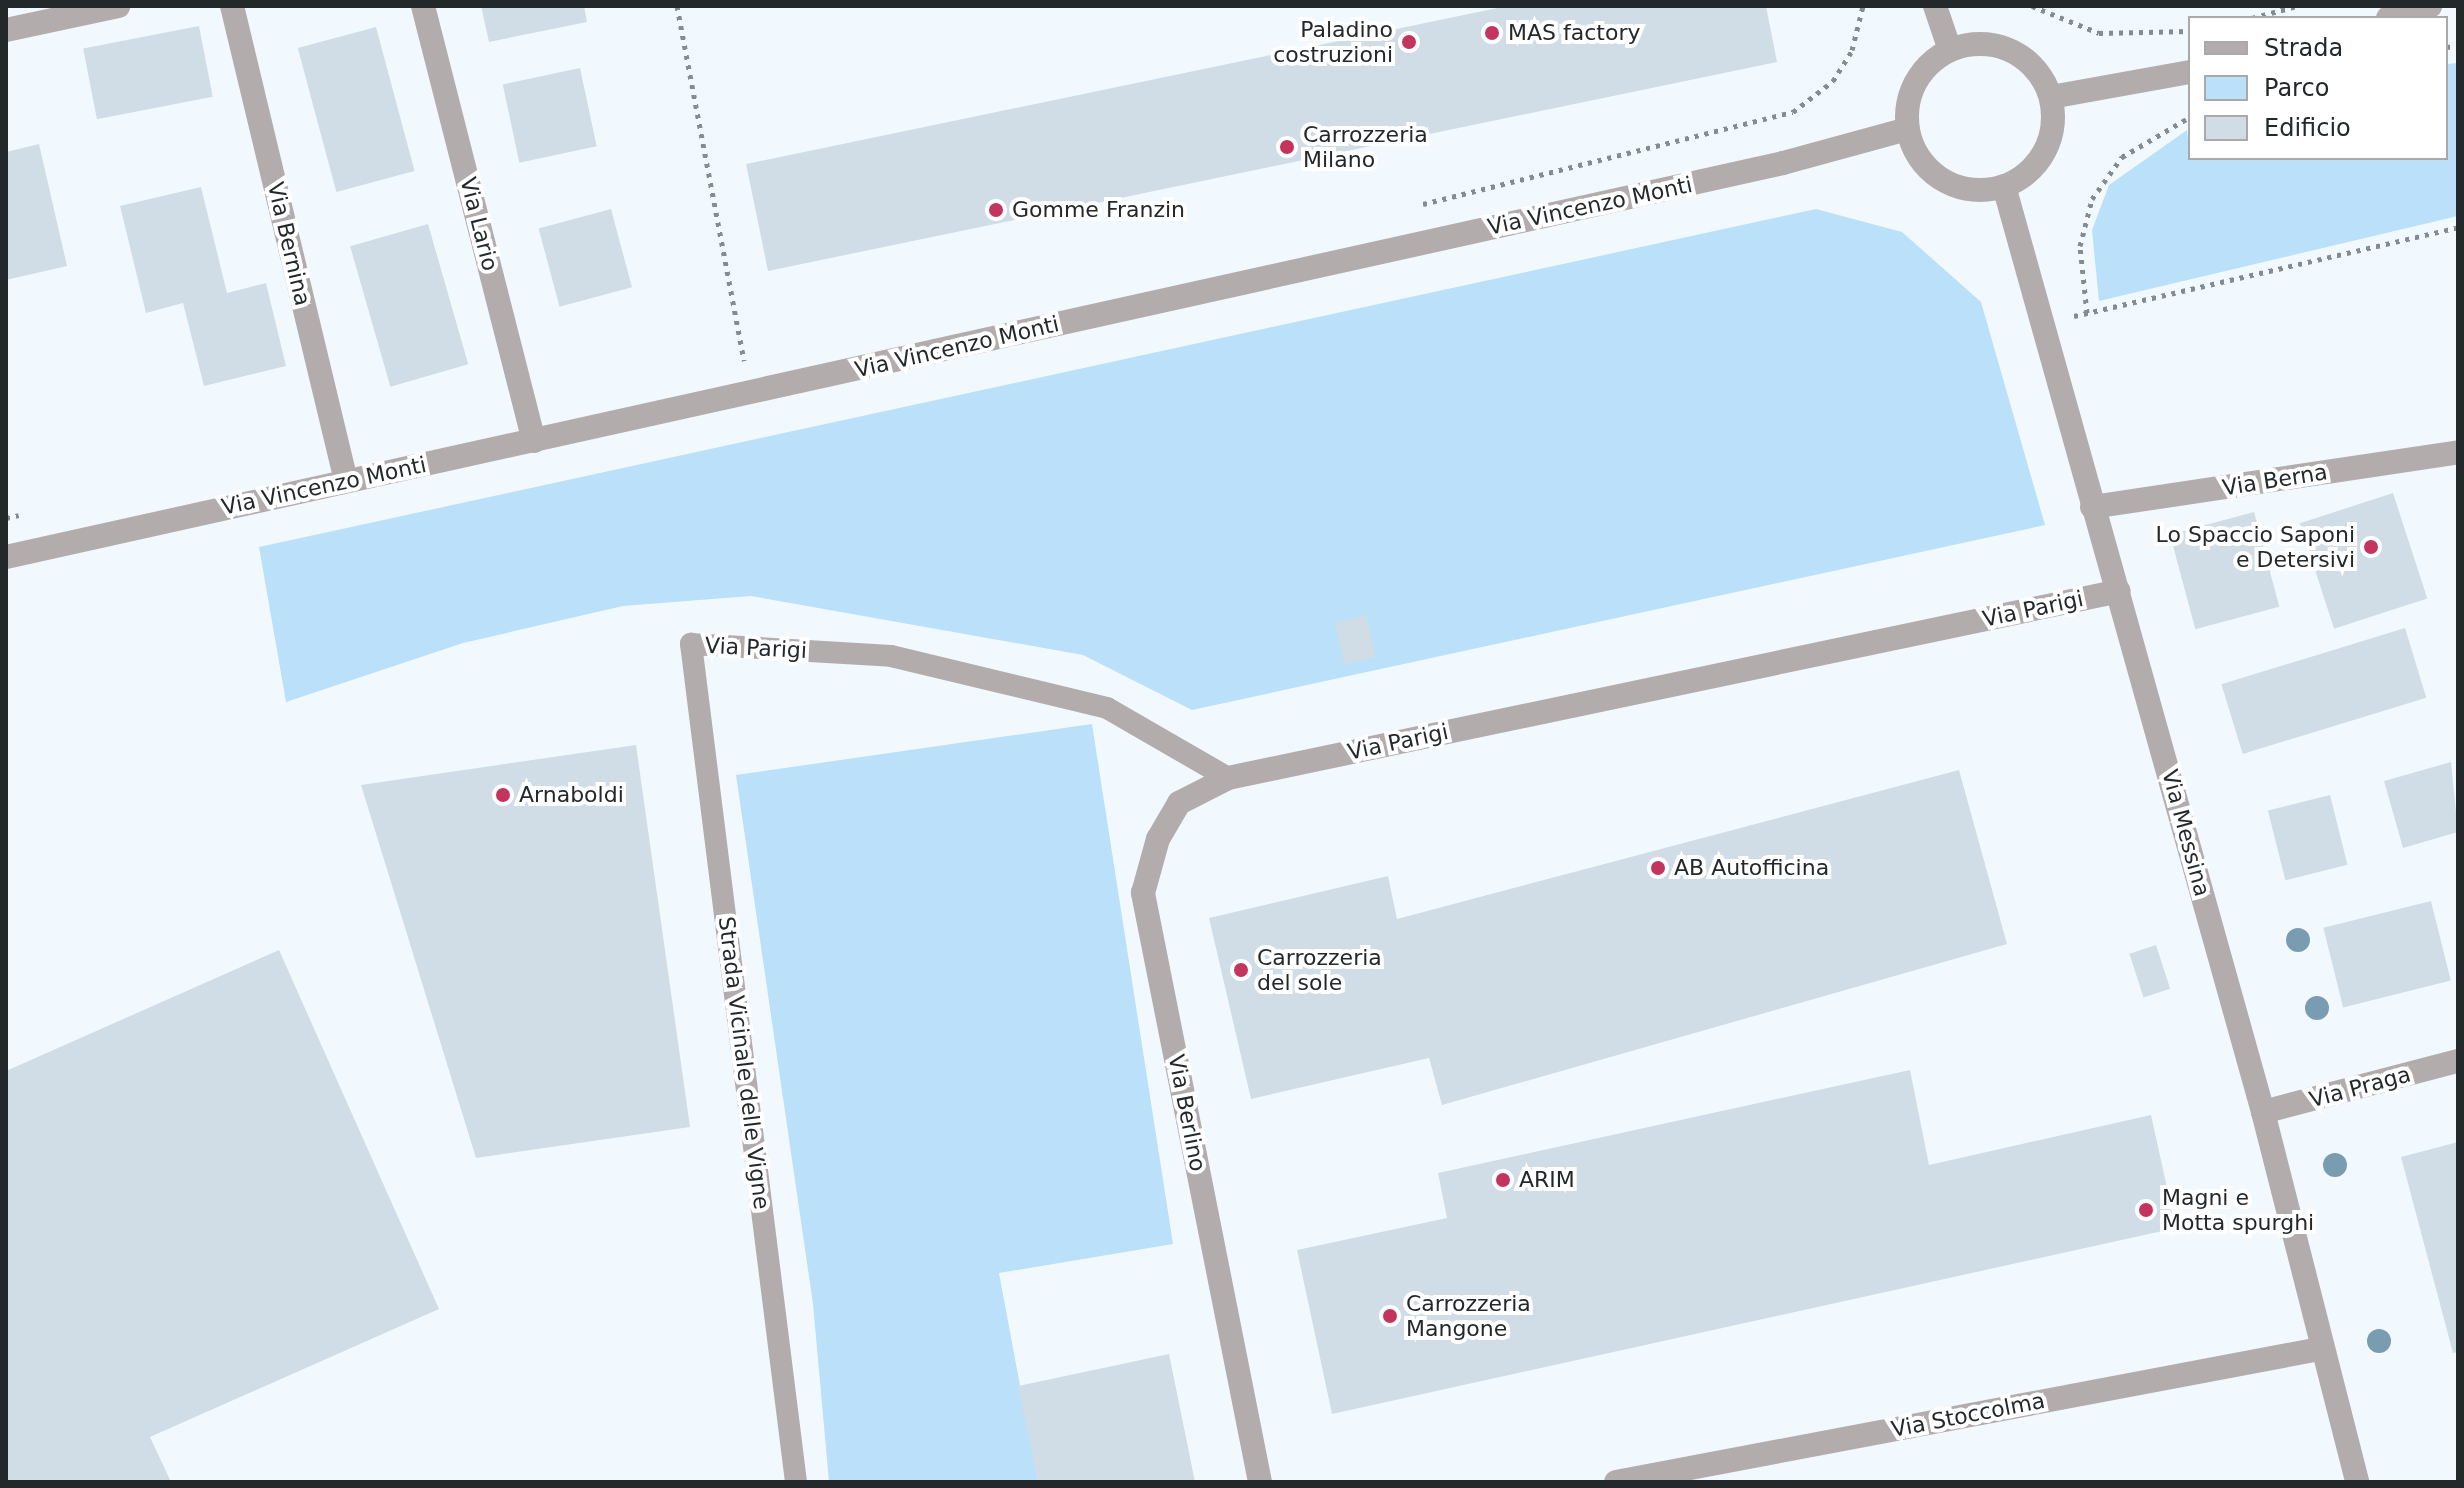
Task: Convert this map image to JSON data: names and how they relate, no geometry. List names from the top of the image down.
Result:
{
  "streets": {
    "street": [
      "Via Vincenzo Monti",
      "Via Lario",
      "Via Bernina",
      "Via Berna",
      "Via Parigi",
      "Via Messina",
      "Via Praga",
      "Via Berlino",
      "Via Stoccolma"
    ],
    "lane": ["Strada Vicinale delle Vigne"]
  },
  "crossings": [
    ["Via Vincenzo Monti", "Via Lario"],
    ["Via Vincenzo Monti", "Via Bernina"],
    ["Via Vincenzo Monti", "Via Messina"],
    ["Via Berna", "Via Messina"],
    ["Via Parigi", "Via Messina"],
    ["Via Parigi", "Strada Vicinale delle Vigne"],
    ["Via Parigi", "Via Berlino"],
    ["Via Messina", "Via Praga"],
    ["Via Messina", "Via Stoccolma"]
  ],
  "places": [
    "MAS factory",
    "Paladino costruzioni",
    "Carrozzeria Milano",
    "Gomme Franzin",
    "Lo Spaccio Saponi e Detersivi",
    "Arnaboldi",
    "AB Autofficina",
    "Carrozzeria del sole",
    "ARIM",
    "Magni e Motta spurghi",
    "Carrozzeria Mangone"
  ],
  "legend": ["Strada", "Parco", "Edificio"]
}
